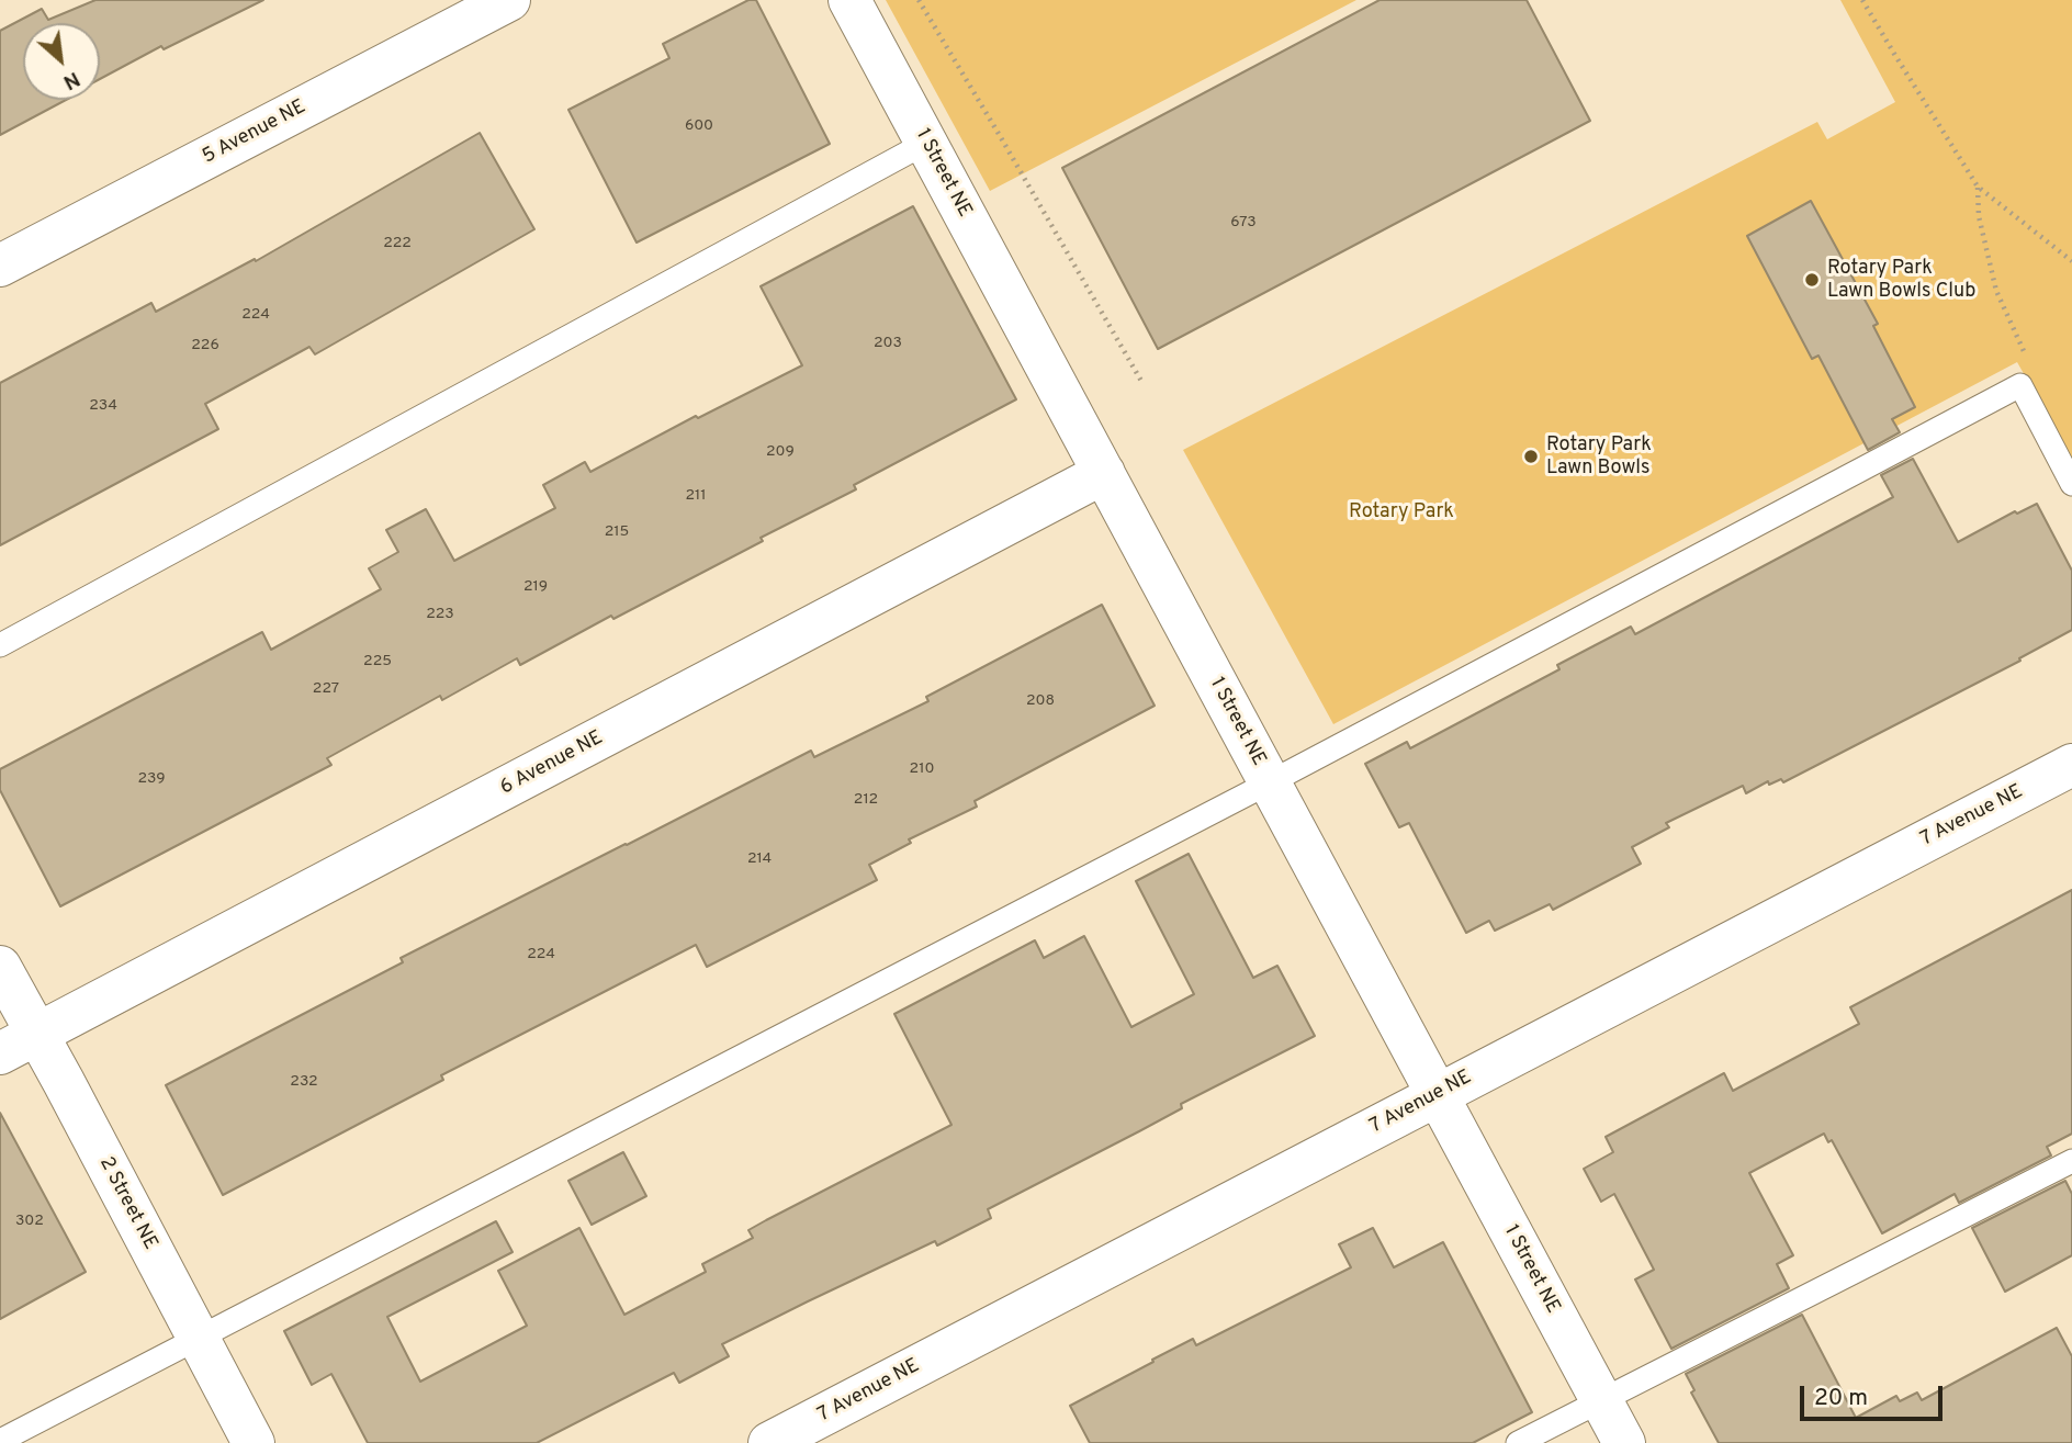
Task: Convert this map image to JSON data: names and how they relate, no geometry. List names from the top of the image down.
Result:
{
  "streets": {
    "street": [
      "5 Avenue NE",
      "1 Street NE",
      "6 Avenue NE",
      "7 Avenue NE",
      "2 Street NE"
    ]
  },
  "crossings": [
    ["1 Street NE", "6 Avenue NE"],
    ["1 Street NE", "7 Avenue NE"],
    ["6 Avenue NE", "2 Street NE"]
  ],
  "parks": ["Rotary Park"],
  "places": ["Rotary Park Lawn Bowls Club", "Rotary Park Lawn Bowls"],
  "house_numbers": [
    "600",
    "673",
    "222",
    "224",
    "203",
    "226",
    "234",
    "209",
    "211",
    "215",
    "219",
    "223",
    "225",
    "227",
    "208",
    "210",
    "239",
    "212",
    "214",
    "224",
    "232",
    "302"
  ],
  "scale_bar": "20 m",
  "north": "bottom right"
}
